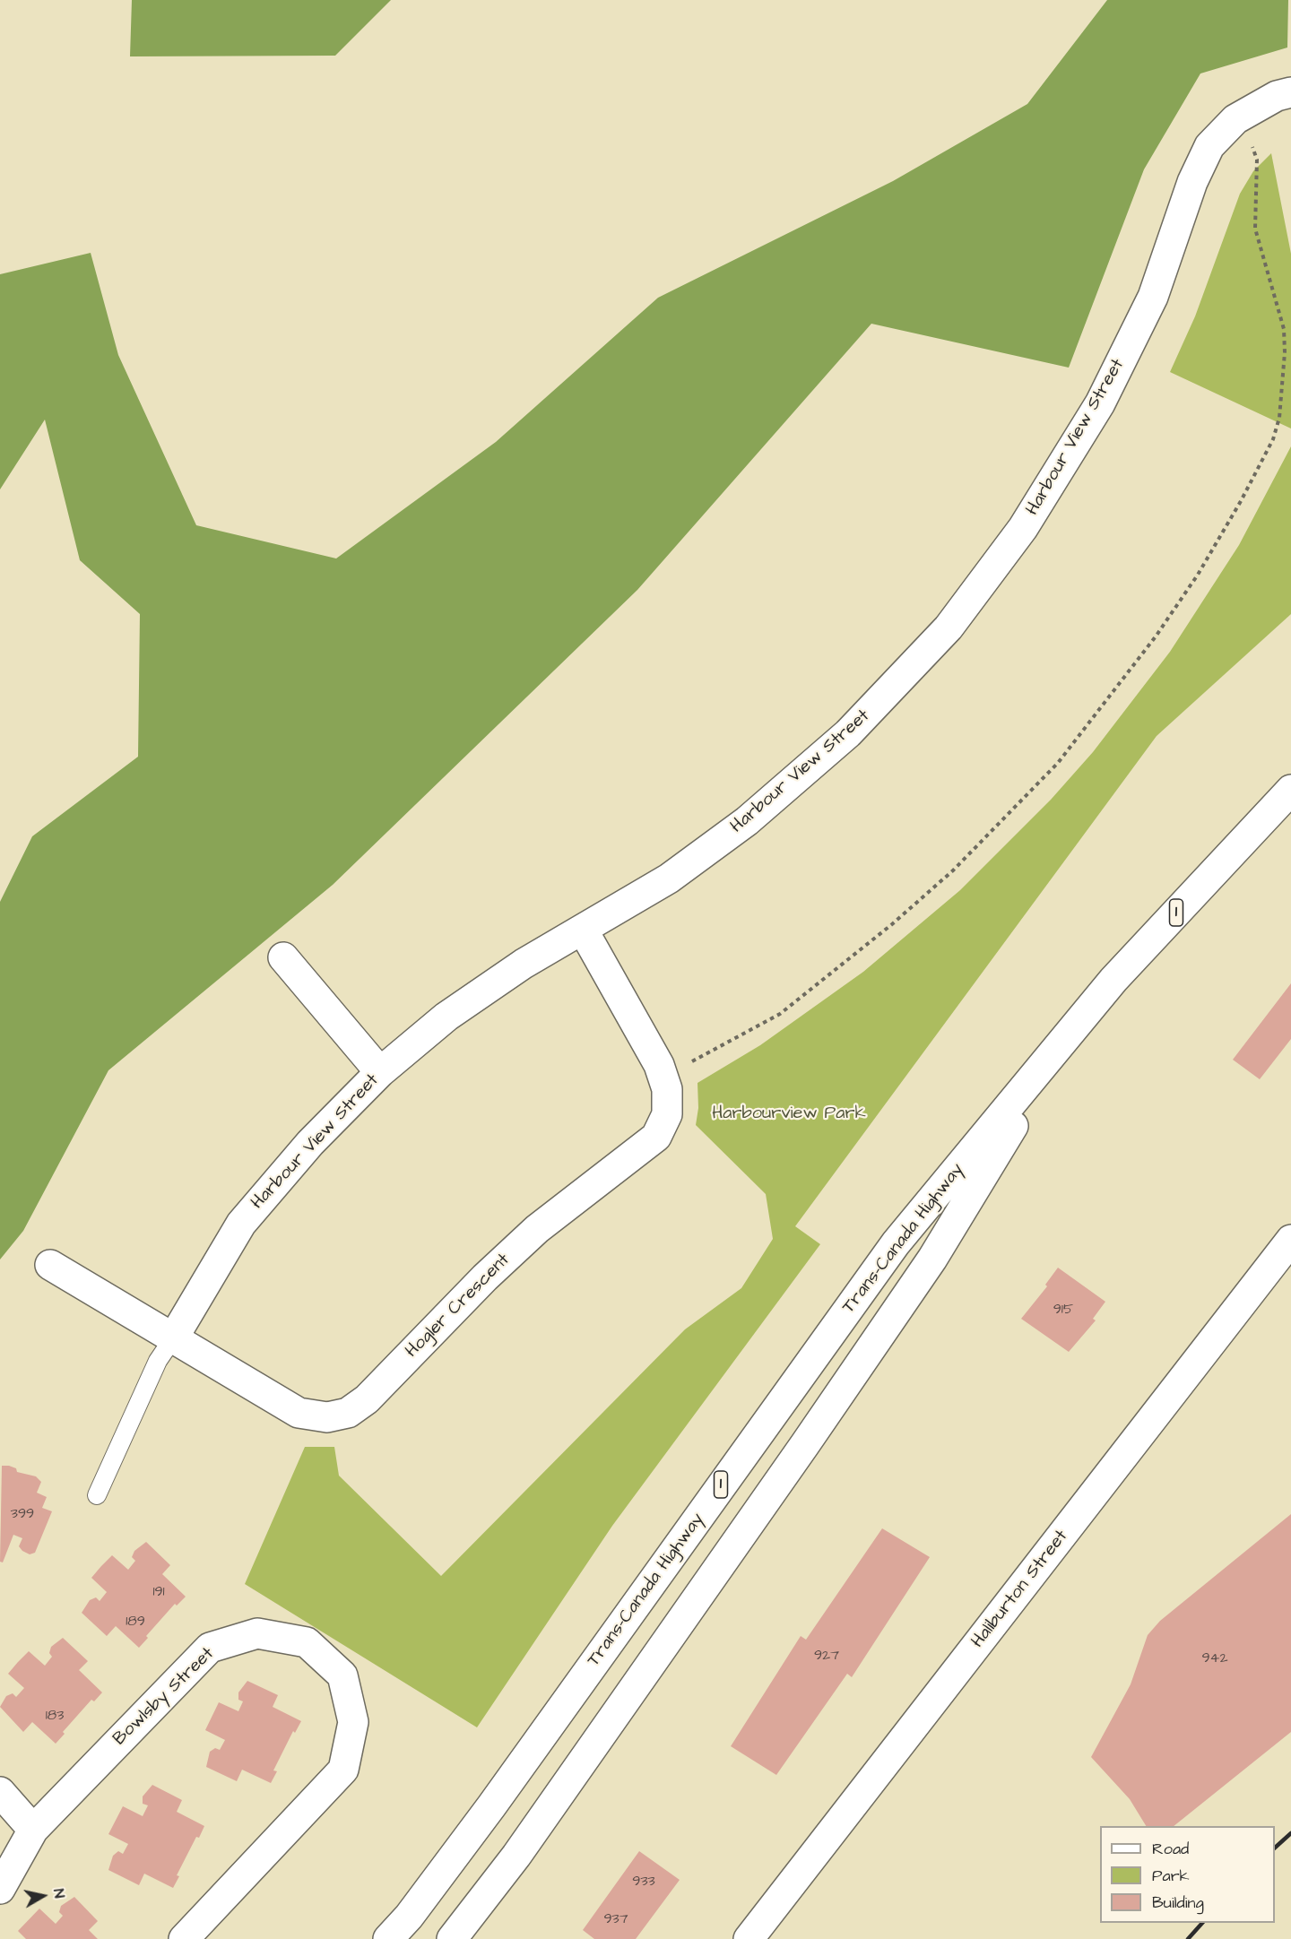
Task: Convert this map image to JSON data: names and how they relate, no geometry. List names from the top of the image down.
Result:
{
  "streets": {
    "main road": [
      "Harbour View Street",
      "1",
      "Trans-Canada Highway",
      "Hogler Crescent",
      "Haliburton Street",
      "Bowlsby Street"
    ]
  },
  "crossings": [
    ["Harbour View Street", "Hogler Crescent"]
  ],
  "parks": ["Harbourview Park"],
  "house_numbers": [
    "915",
    "399",
    "191",
    "189",
    "927",
    "942",
    "183",
    "933",
    "937"
  ],
  "legend": ["Road", "Park", "Building"],
  "north": "right"
}
